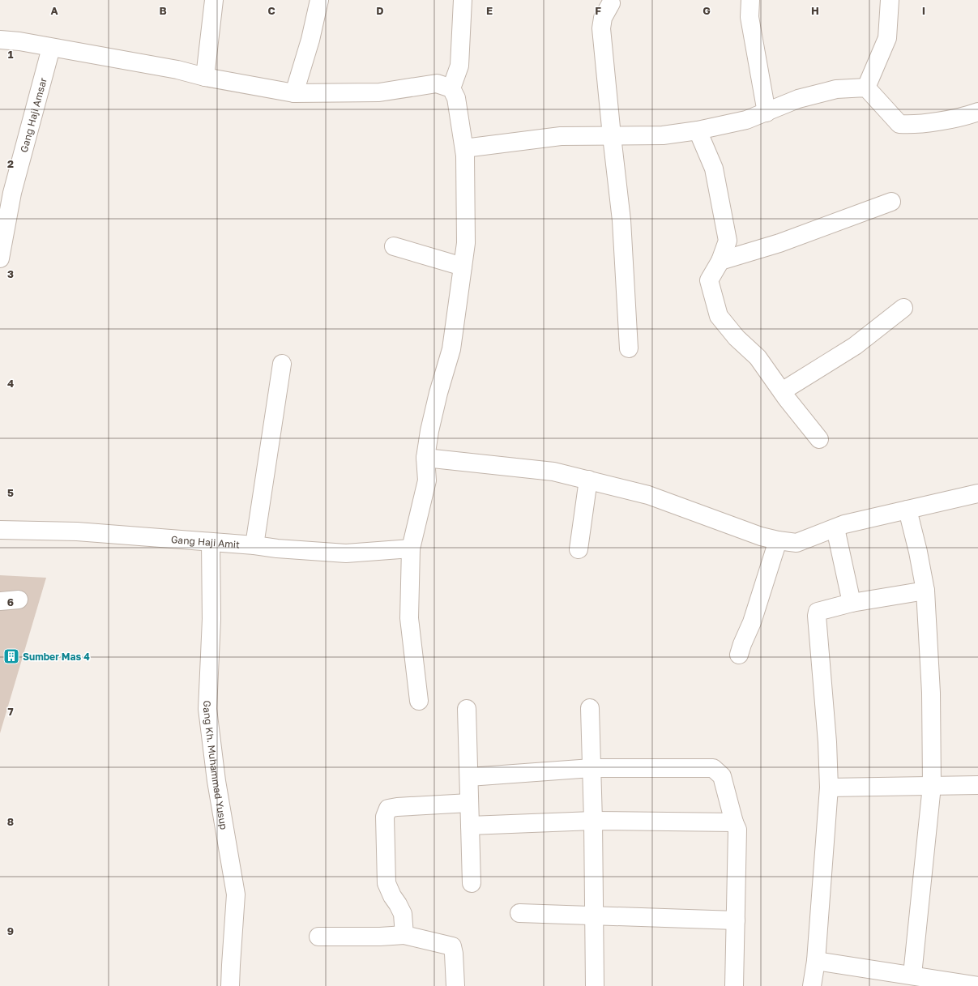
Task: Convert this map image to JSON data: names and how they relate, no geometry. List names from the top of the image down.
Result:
{
  "streets": {
    "street": ["Gang Haji Amsar", "Gang Haji Amit", "Gang Kh. Muhammad Yusup"]
  },
  "crossings": [
    ["Gang Haji Amit", "Gang Kh. Muhammad Yusup"]
  ],
  "places": {
    "building": ["Sumber Mas 4"]
  },
  "grid": {
    "columns": [
      "A",
      "B",
      "C",
      "D",
      "E",
      "F",
      "G",
      "H",
      "I"
    ],
    "rows": [
      "1",
      "2",
      "3",
      "4",
      "5",
      "6",
      "7",
      "8",
      "9"
    ]
  }
}
